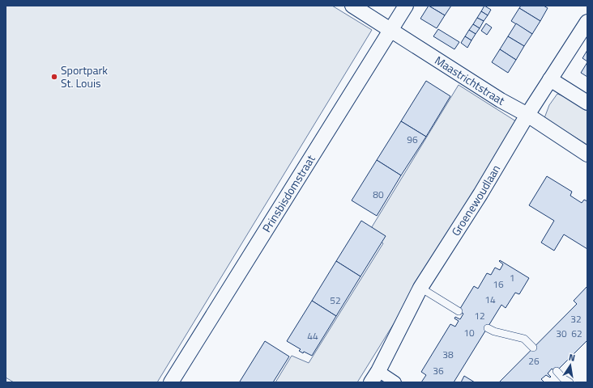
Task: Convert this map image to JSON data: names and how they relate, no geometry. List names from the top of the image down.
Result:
{
  "streets": {
    "street": ["Maastrichtstraat", "Prinsbisdomstraat", "Groenewoudlaan"]
  },
  "crossings": [
    ["Maastrichtstraat", "Prinsbisdomstraat"],
    ["Maastrichtstraat", "Groenewoudlaan"]
  ],
  "places": ["Sportpark St. Louis"],
  "house_numbers": [
    "96",
    "80",
    "1",
    "16",
    "14",
    "52",
    "12",
    "32",
    "10",
    "30",
    "62",
    "44",
    "38",
    "26",
    "36"
  ],
  "north": "top"
}
